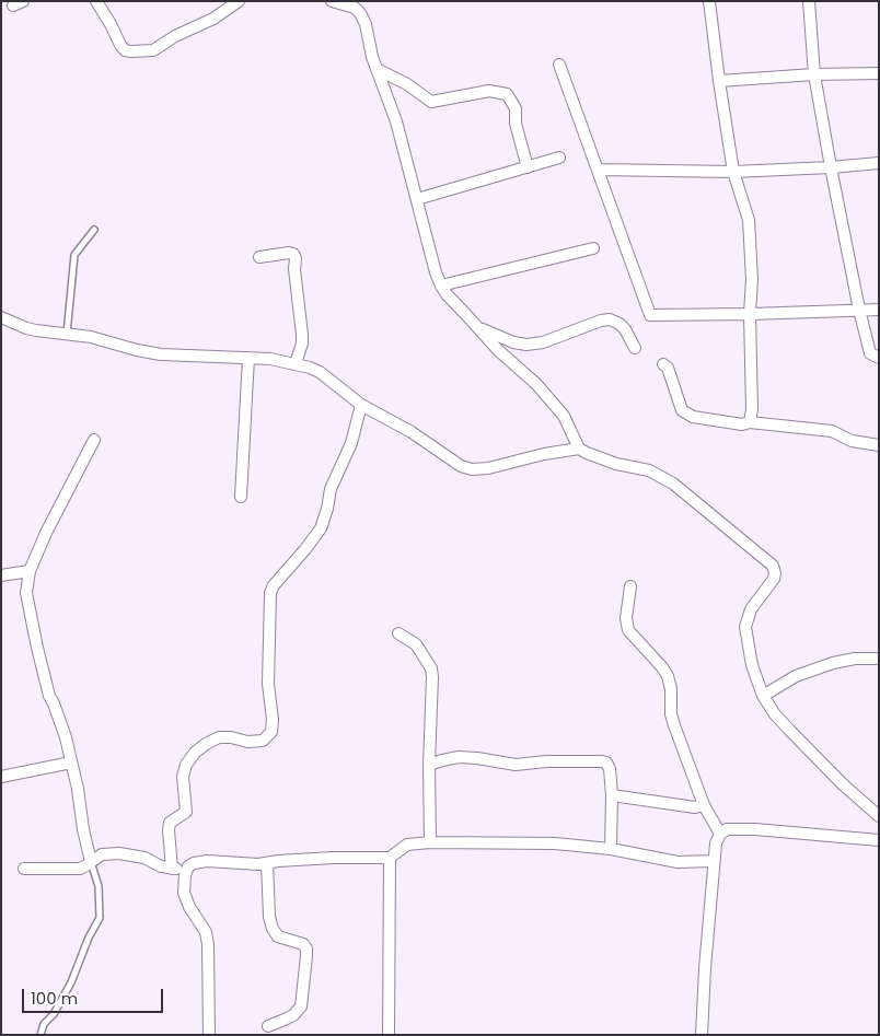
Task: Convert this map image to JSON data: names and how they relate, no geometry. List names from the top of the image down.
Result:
{
  "scale_bar": "100 m"
}
